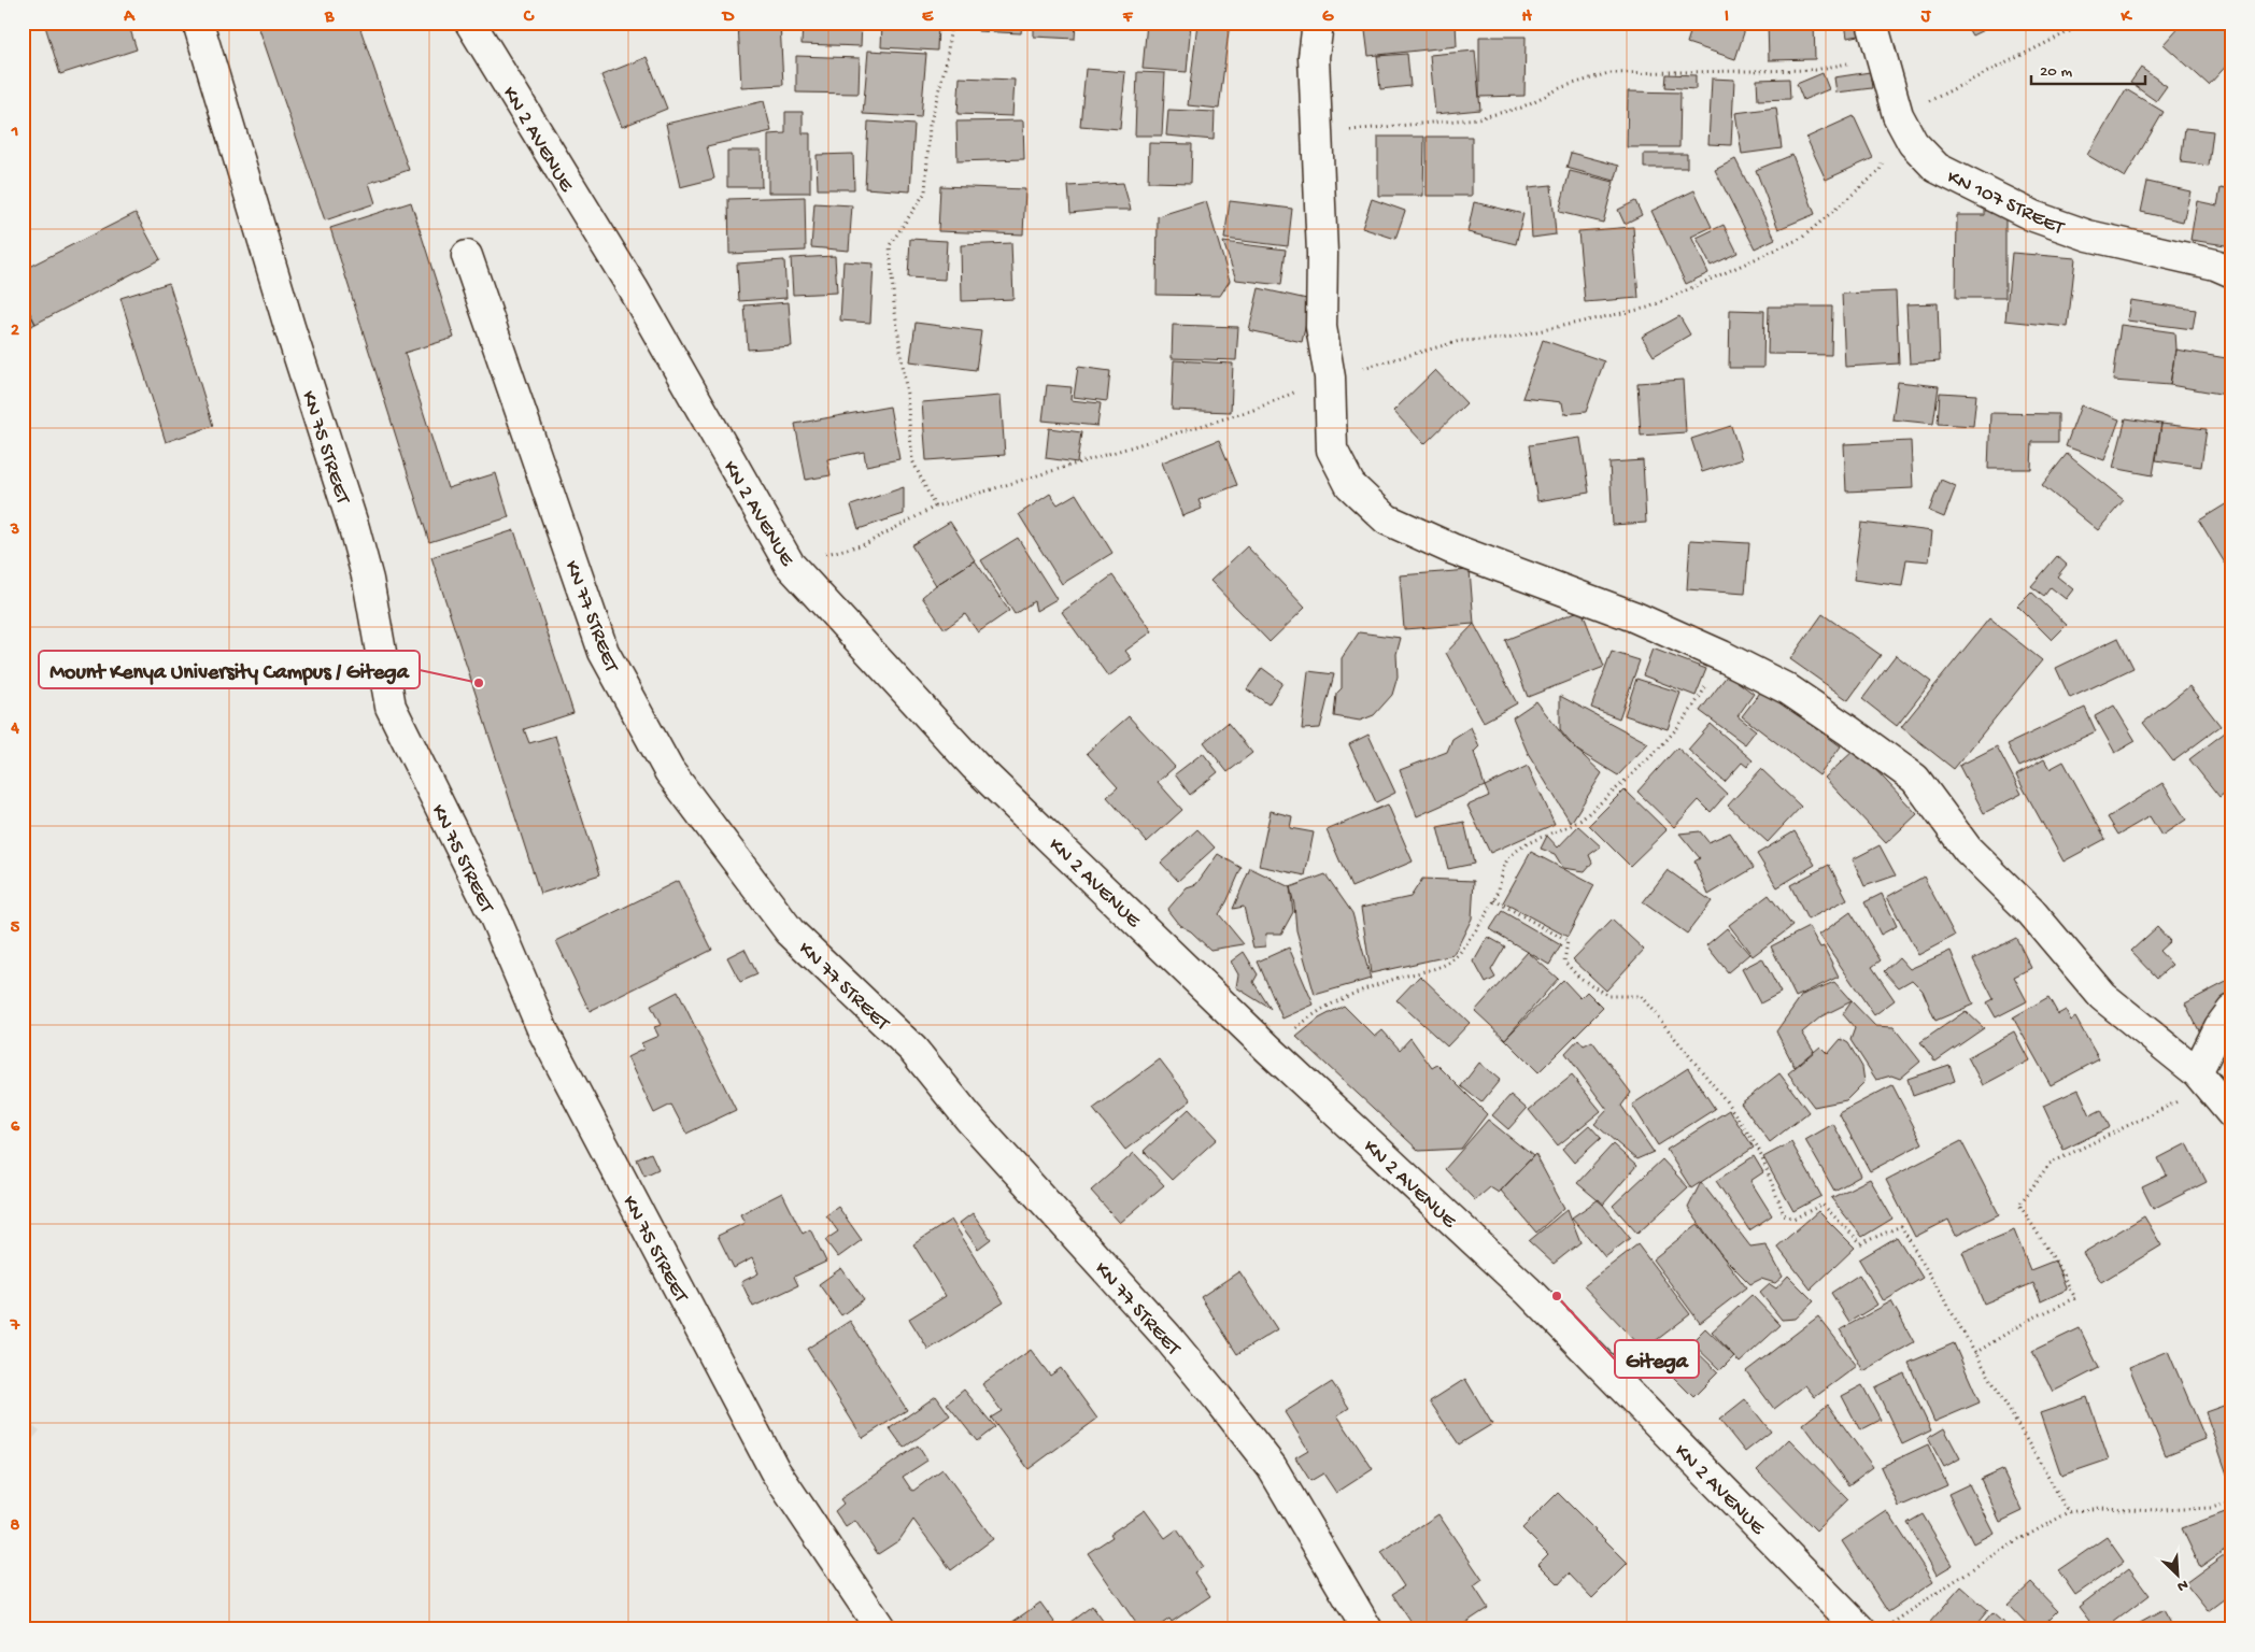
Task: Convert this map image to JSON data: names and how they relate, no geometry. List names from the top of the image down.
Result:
{
  "streets": {
    "street": [
      "KN 2 AVENUE",
      "KN 107 STREET",
      "KN 75 STREET",
      "KN 77 STREET"
    ]
  },
  "places": ["Mount Kenya University Campus / Gitega", "Gitega"],
  "scale_bar": "20 m",
  "north": "bottom right",
  "grid": {
    "columns": [
      "A",
      "B",
      "C",
      "D",
      "E",
      "F",
      "G",
      "H",
      "I",
      "J",
      "K"
    ],
    "rows": [
      "1",
      "2",
      "3",
      "4",
      "5",
      "6",
      "7",
      "8"
    ]
  }
}
